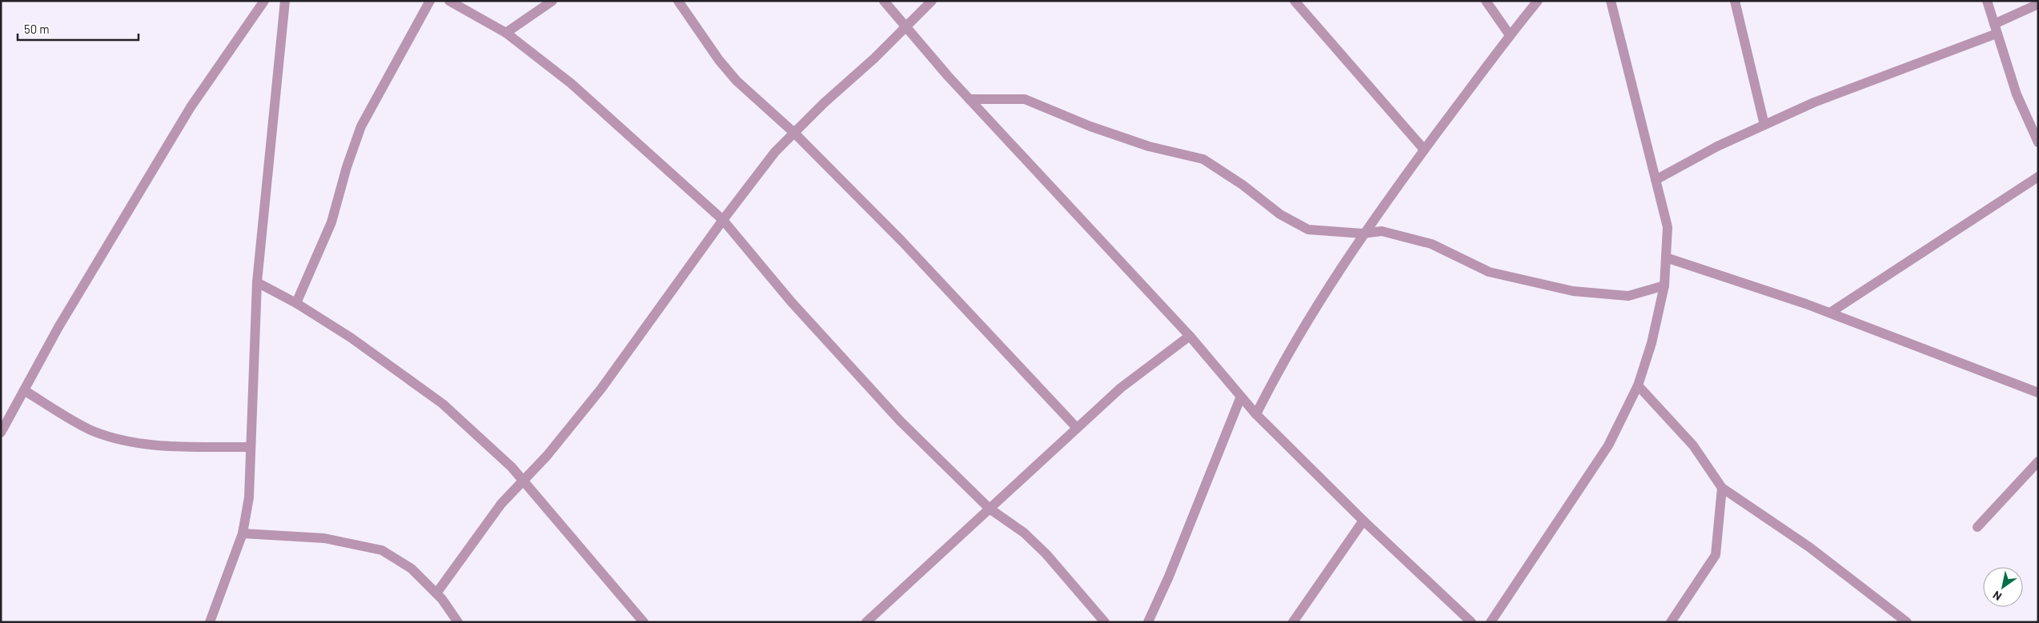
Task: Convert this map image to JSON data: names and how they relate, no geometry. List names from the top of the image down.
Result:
{
  "scale_bar": "50 m",
  "north": "bottom left"
}
